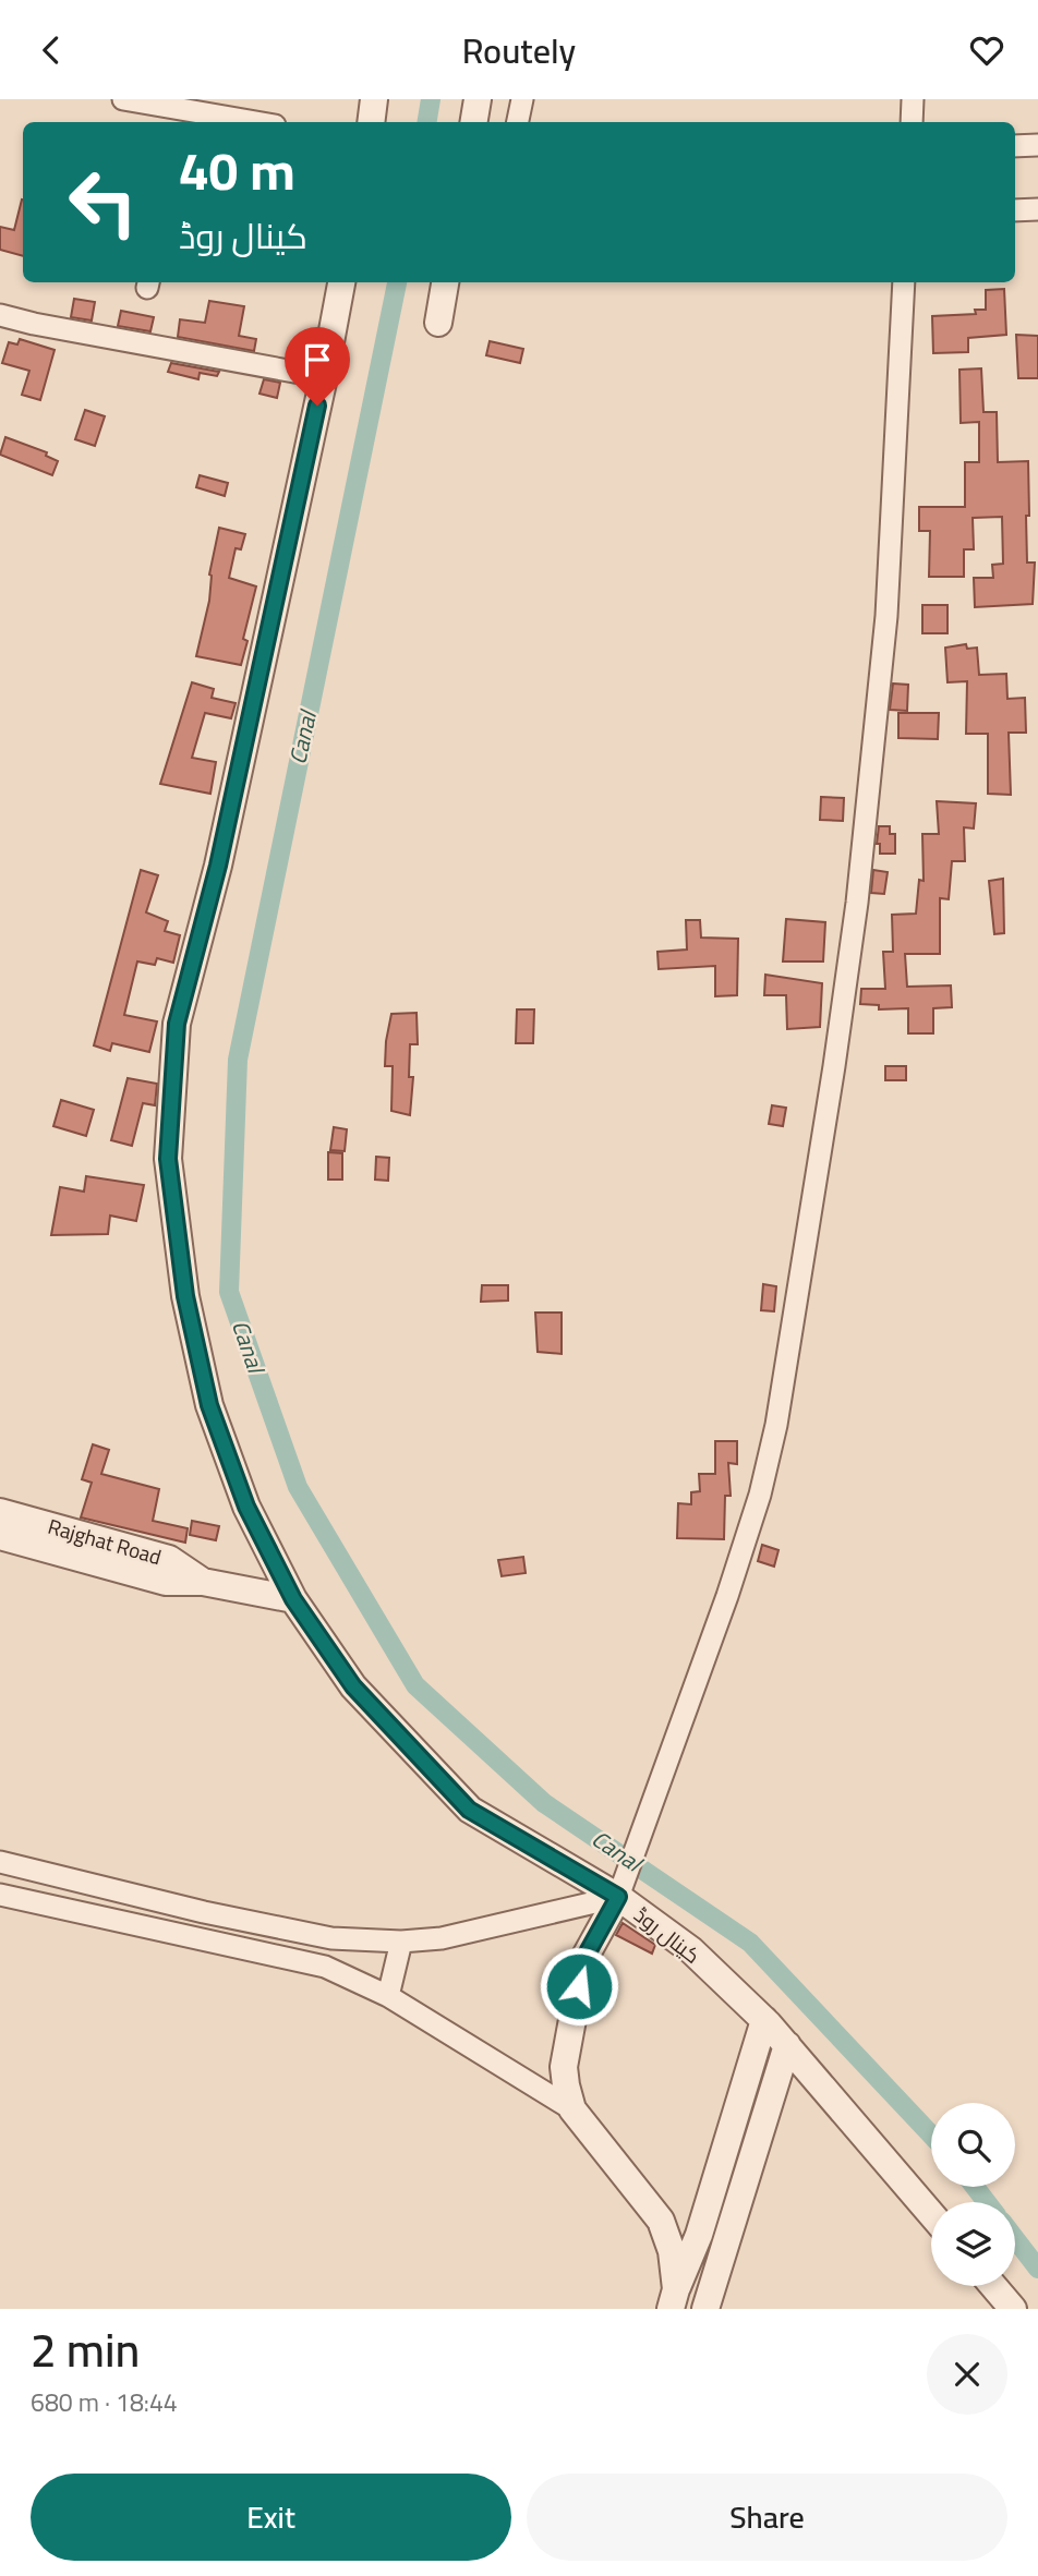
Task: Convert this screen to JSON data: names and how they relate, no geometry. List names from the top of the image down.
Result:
{
  "streets": {
    "street": ["Rajghat Road", "کینال روڈ"]
  },
  "crossings": [
    ["Rajghat Road", "کینال روڈ"]
  ],
  "water": ["Canal"],
  "page": {
    "header": "Routely",
    "turn": ["40 m", "کینال روڈ"],
    "heading": ["2 min", "680 m · 18:44"],
    "buttons": ["Exit", "Share"]
  }
}
